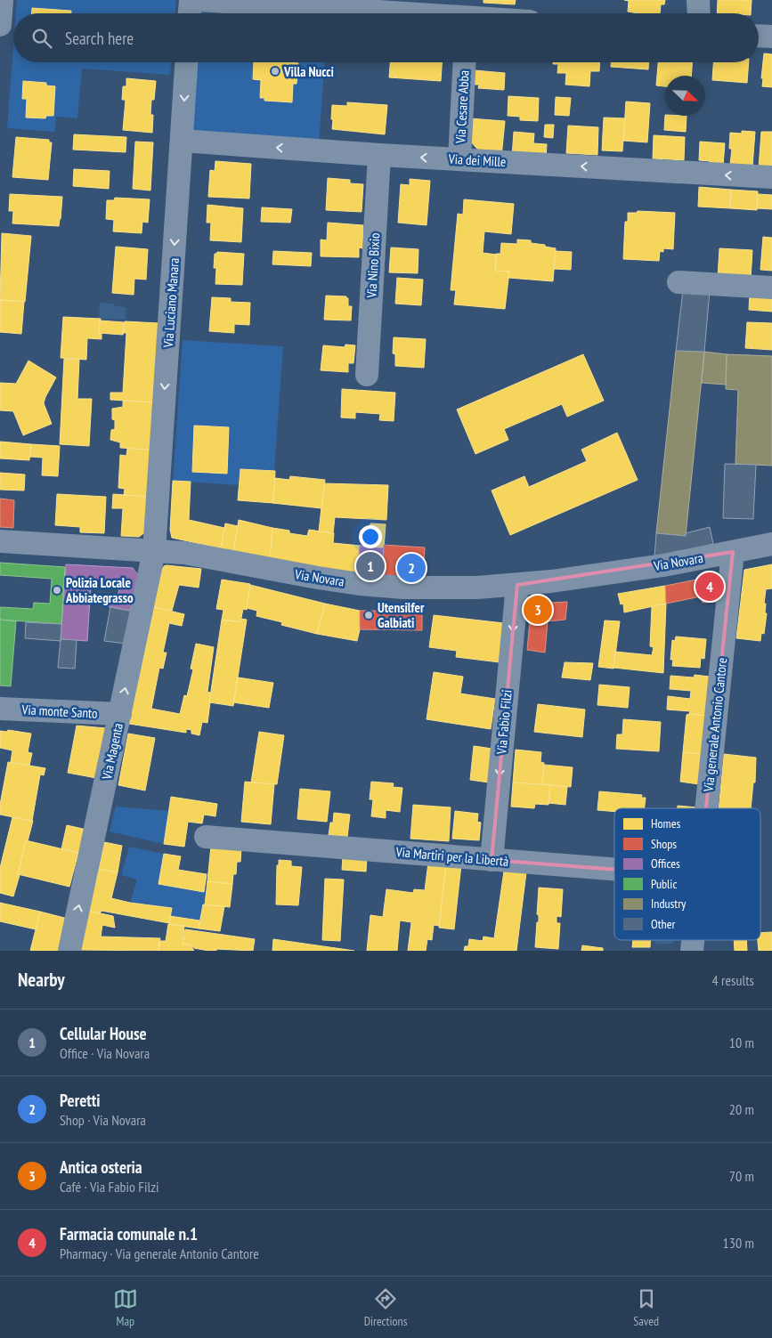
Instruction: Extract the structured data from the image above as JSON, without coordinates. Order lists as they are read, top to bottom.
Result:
{
  "streets": {
    "street": [
      "Via Cesare Abba",
      "Via dei Mille",
      "Via Nino Bixio",
      "Via Luciano Manara",
      "Via Novara",
      "Via monte Santo",
      "Via Fabio Filzi",
      "Via generale Antonio Cantore",
      "Via Magenta",
      "Via Martiri per la Libertà"
    ]
  },
  "crossings": [
    ["Via Cesare Abba", "Via dei Mille"],
    ["Via dei Mille", "Via Nino Bixio"],
    ["Via dei Mille", "Via Luciano Manara"],
    ["Via Luciano Manara", "Via Novara"],
    ["Via Luciano Manara", "Via Magenta"],
    ["Via Novara", "Via Fabio Filzi"],
    ["Via Novara", "Via generale Antonio Cantore"],
    ["Via Novara", "Via Magenta"],
    ["Via monte Santo", "Via Magenta"],
    ["Via Fabio Filzi", "Via Martiri per la Libertà"]
  ],
  "one_way": ["Via Luciano Manara", "Via Fabio Filzi", "Via Magenta"],
  "places": ["Villa Nucci", "Polizia Locale Abbiategrasso", "Utensilfer Galbiati"],
  "legend": [
    "Homes",
    "Shops",
    "Offices",
    "Public",
    "Industry",
    "Other"
  ],
  "north": "bottom right",
  "page": {
    "search": "Search here",
    "pins": [
      "1",
      "2",
      "4",
      "3"
    ],
    "heading": ["Nearby", "4 results"],
    "list": [
      {
        "mark": "1",
        "name": "Cellular House",
        "note": "Office · Via Novara",
        "value": "10 m"
      },
      {
        "mark": "2",
        "name": "Peretti",
        "note": "Shop · Via Novara",
        "value": "20 m"
      },
      {
        "mark": "3",
        "name": "Antica osteria",
        "note": "Café · Via Fabio Filzi",
        "value": "70 m"
      },
      {
        "mark": "4",
        "name": "Farmacia comunale n.1",
        "note": "Pharmacy · Via generale Antonio Cantore",
        "value": "130 m"
      }
    ],
    "nav": ["Map", "Directions", "Saved"]
  }
}
